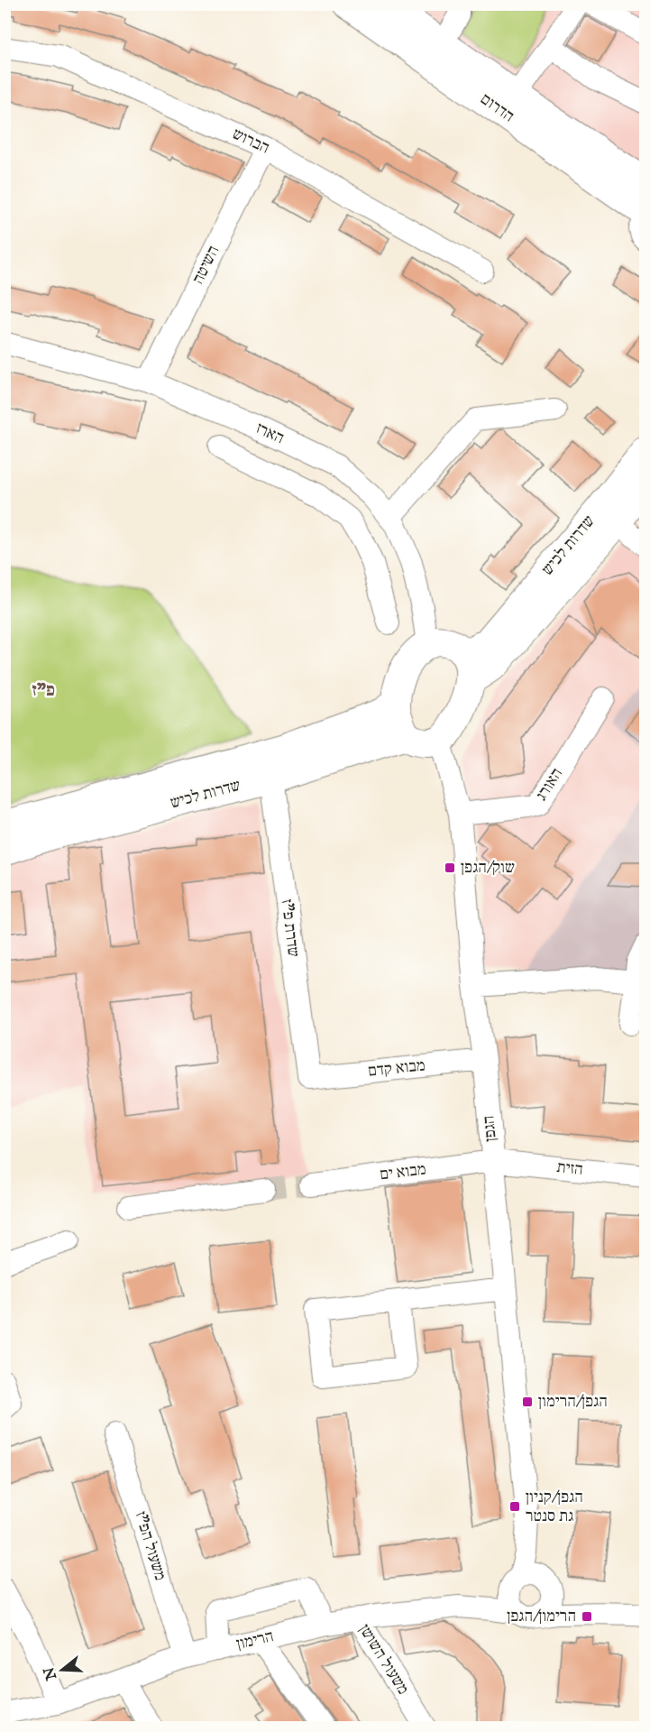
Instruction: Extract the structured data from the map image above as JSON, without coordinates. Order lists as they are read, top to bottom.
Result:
{
  "streets": {
    "main road": ["הדרום", "שדרות לכיש"],
    "street": [
      "הברוש",
      "השיטה",
      "הארז",
      "האורג",
      "שדרת פ\"ז",
      "מבוא קדם",
      "הגפן",
      "הזית",
      "מבוא ים",
      "משעול הפ\"ז",
      "הרימון",
      "משעול השושן"
    ]
  },
  "crossings": [
    ["הברוש", "השיטה"],
    ["השיטה", "הארז"],
    ["הארז", "שדרות לכיש"],
    ["הארז", "הגפן"],
    ["שדרות לכיש", "שדרת פ\"ז"],
    ["שדרות לכיש", "הגפן"],
    ["האורג", "הגפן"],
    ["שדרת פ\"ז", "מבוא קדם"],
    ["מבוא קדם", "הגפן"],
    ["הגפן", "הזית"],
    ["הגפן", "מבוא ים"],
    ["הגפן", "הרימון"],
    ["הזית", "מבוא ים"],
    ["משעול הפ\"ז", "הרימון"],
    ["הרימון", "משעול השושן"]
  ],
  "districts": ["פ\"ז"],
  "places": {
    "transit": [
      "שוק/הגפן",
      "הגפן/הרימון",
      "הגפן/קניון גת סנטר",
      "הרימון/הגפן"
    ]
  },
  "north": "left"
}
